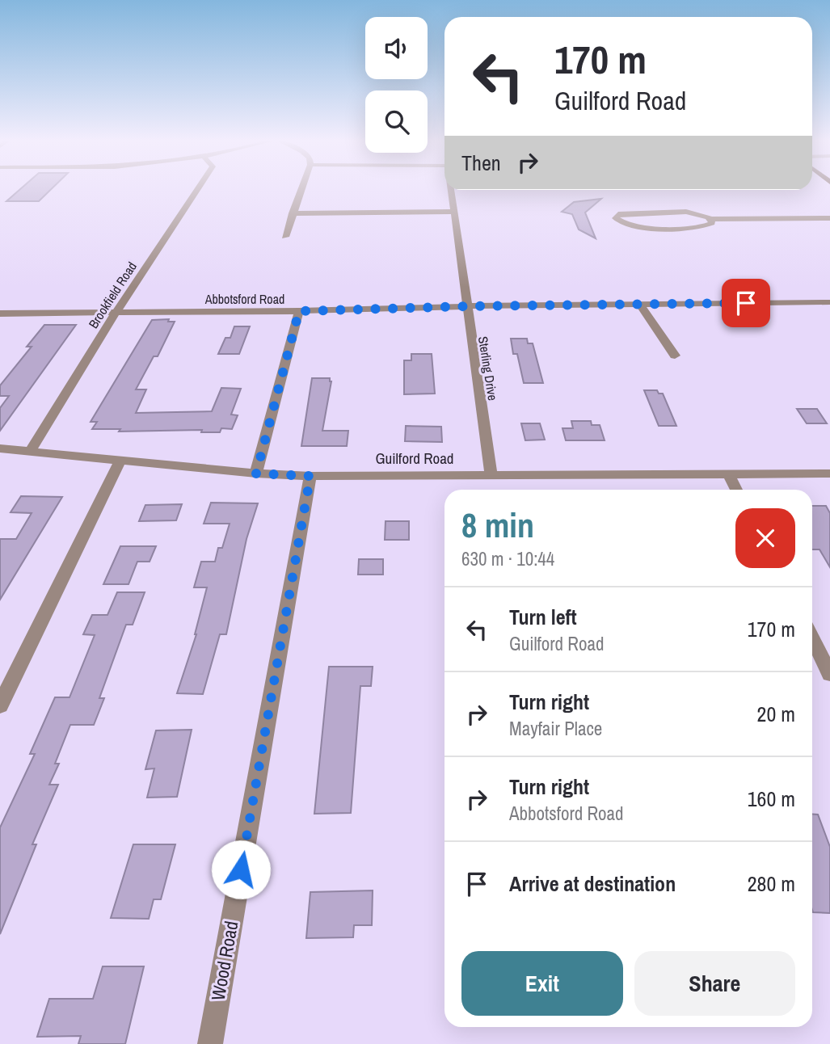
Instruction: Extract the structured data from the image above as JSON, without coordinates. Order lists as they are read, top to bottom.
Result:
{
  "streets": {
    "street": [
      "Brookfield Road",
      "Abbotsford Road",
      "Sterling Drive",
      "Guilford Road",
      "Wood Road"
    ]
  },
  "crossings": [
    ["Brookfield Road", "Abbotsford Road"],
    ["Brookfield Road", "Guilford Road"],
    ["Abbotsford Road", "Sterling Drive"],
    ["Sterling Drive", "Guilford Road"],
    ["Guilford Road", "Wood Road"]
  ],
  "page": {
    "turn": ["170 m", "Guilford Road"],
    "then": "Then",
    "heading": ["8 min", "630 m · 10:44"],
    "list": [
      {
        "name": "Turn left",
        "note": "Guilford Road",
        "value": "170 m"
      },
      {
        "name": "Turn right",
        "note": "Mayfair Place",
        "value": "20 m"
      },
      {
        "name": "Turn right",
        "note": "Abbotsford Road",
        "value": "160 m"
      },
      {
        "name": "Arrive at destination",
        "value": "280 m"
      }
    ],
    "buttons": ["Exit", "Share"]
  }
}
